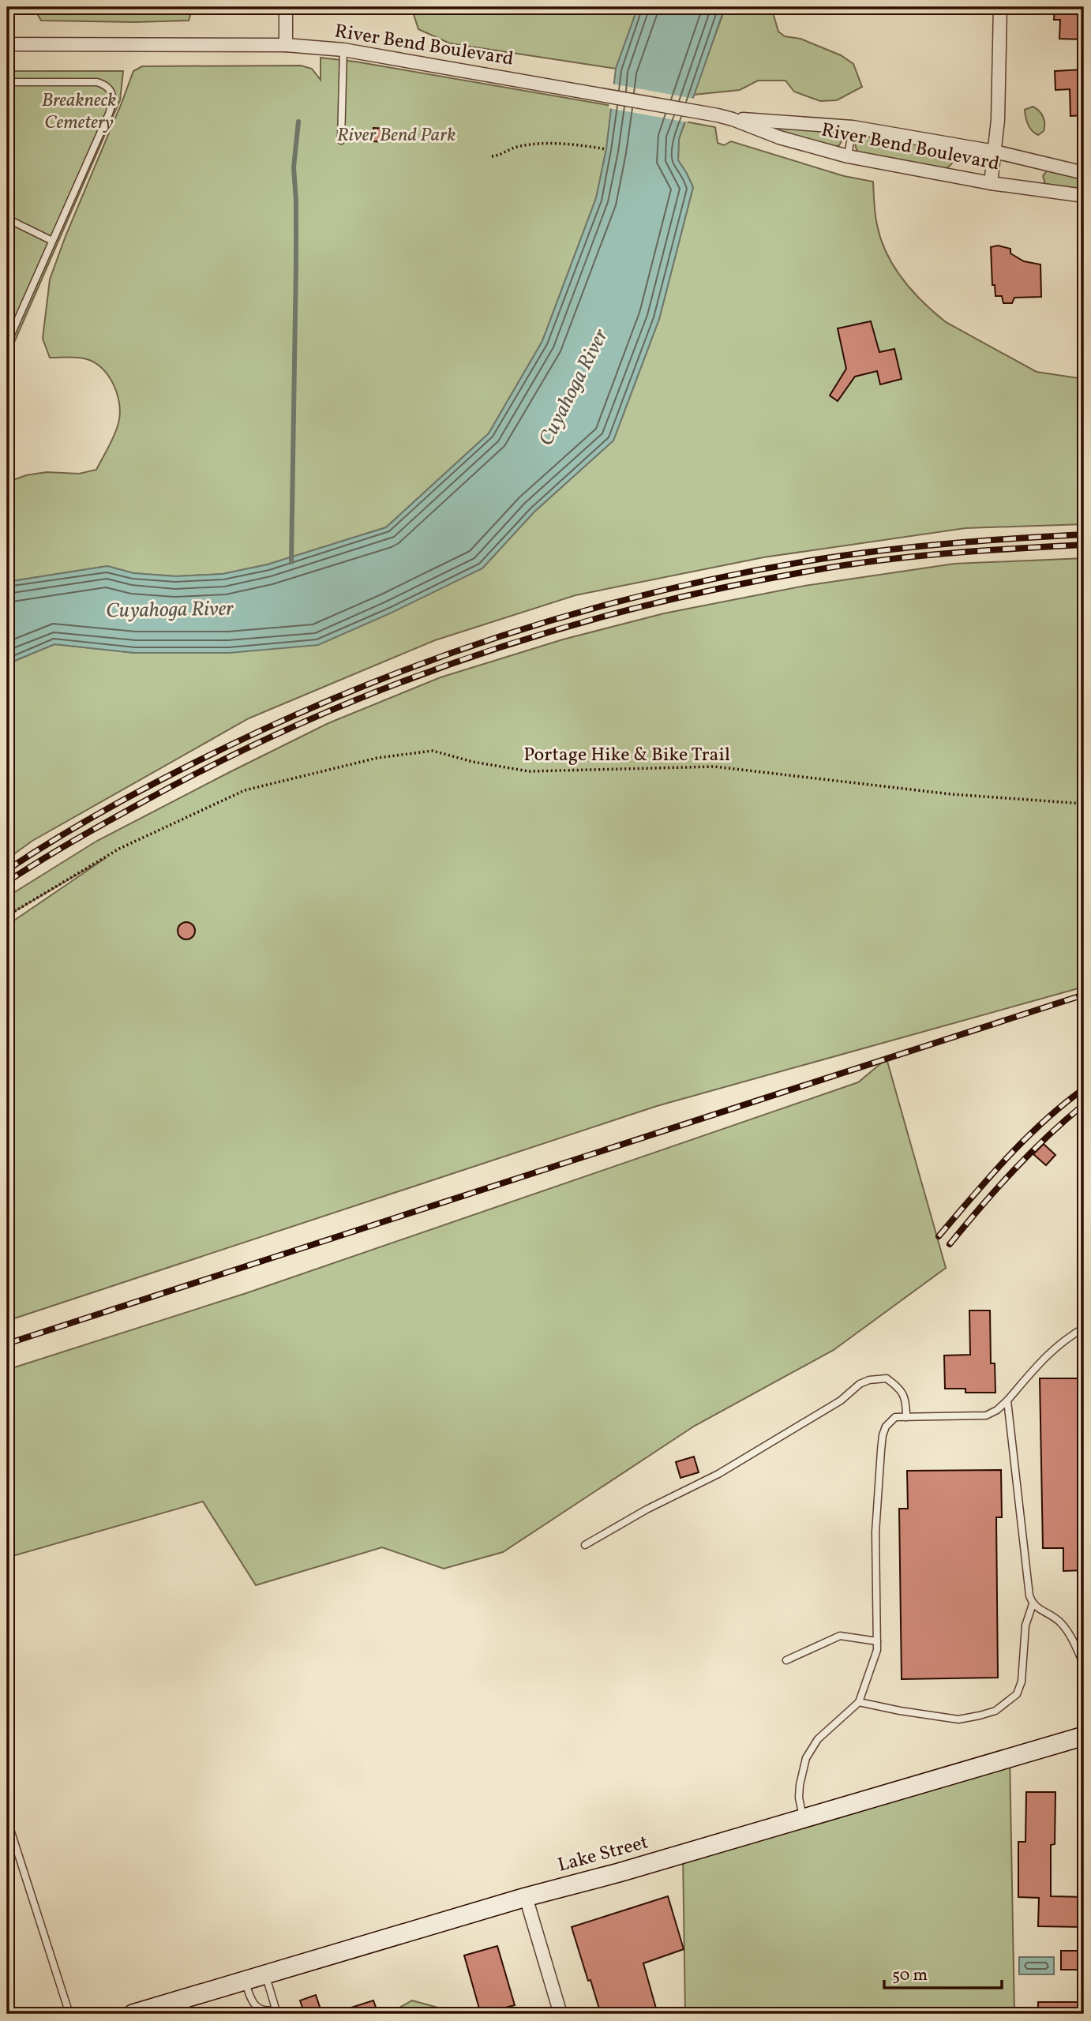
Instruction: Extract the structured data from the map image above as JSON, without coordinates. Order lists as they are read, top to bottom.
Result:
{
  "streets": {
    "street": ["River Bend Boulevard", "Lake Street"],
    "path": ["Portage Hike & Bike Trail"]
  },
  "water": ["Cuyahoga River"],
  "parks": ["Breakneck Cemetery", "River Bend Park"],
  "scale_bar": "50 m"
}
